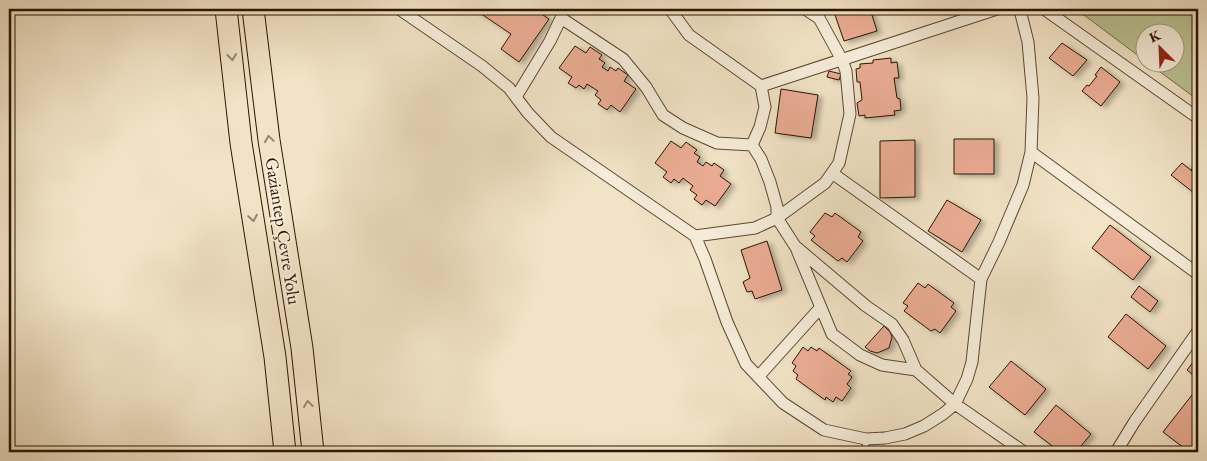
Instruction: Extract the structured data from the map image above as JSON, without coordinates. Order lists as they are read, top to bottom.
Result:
{
  "streets": {
    "highway": ["Gaziantep Çevre Yolu"]
  },
  "north": "top left"
}
